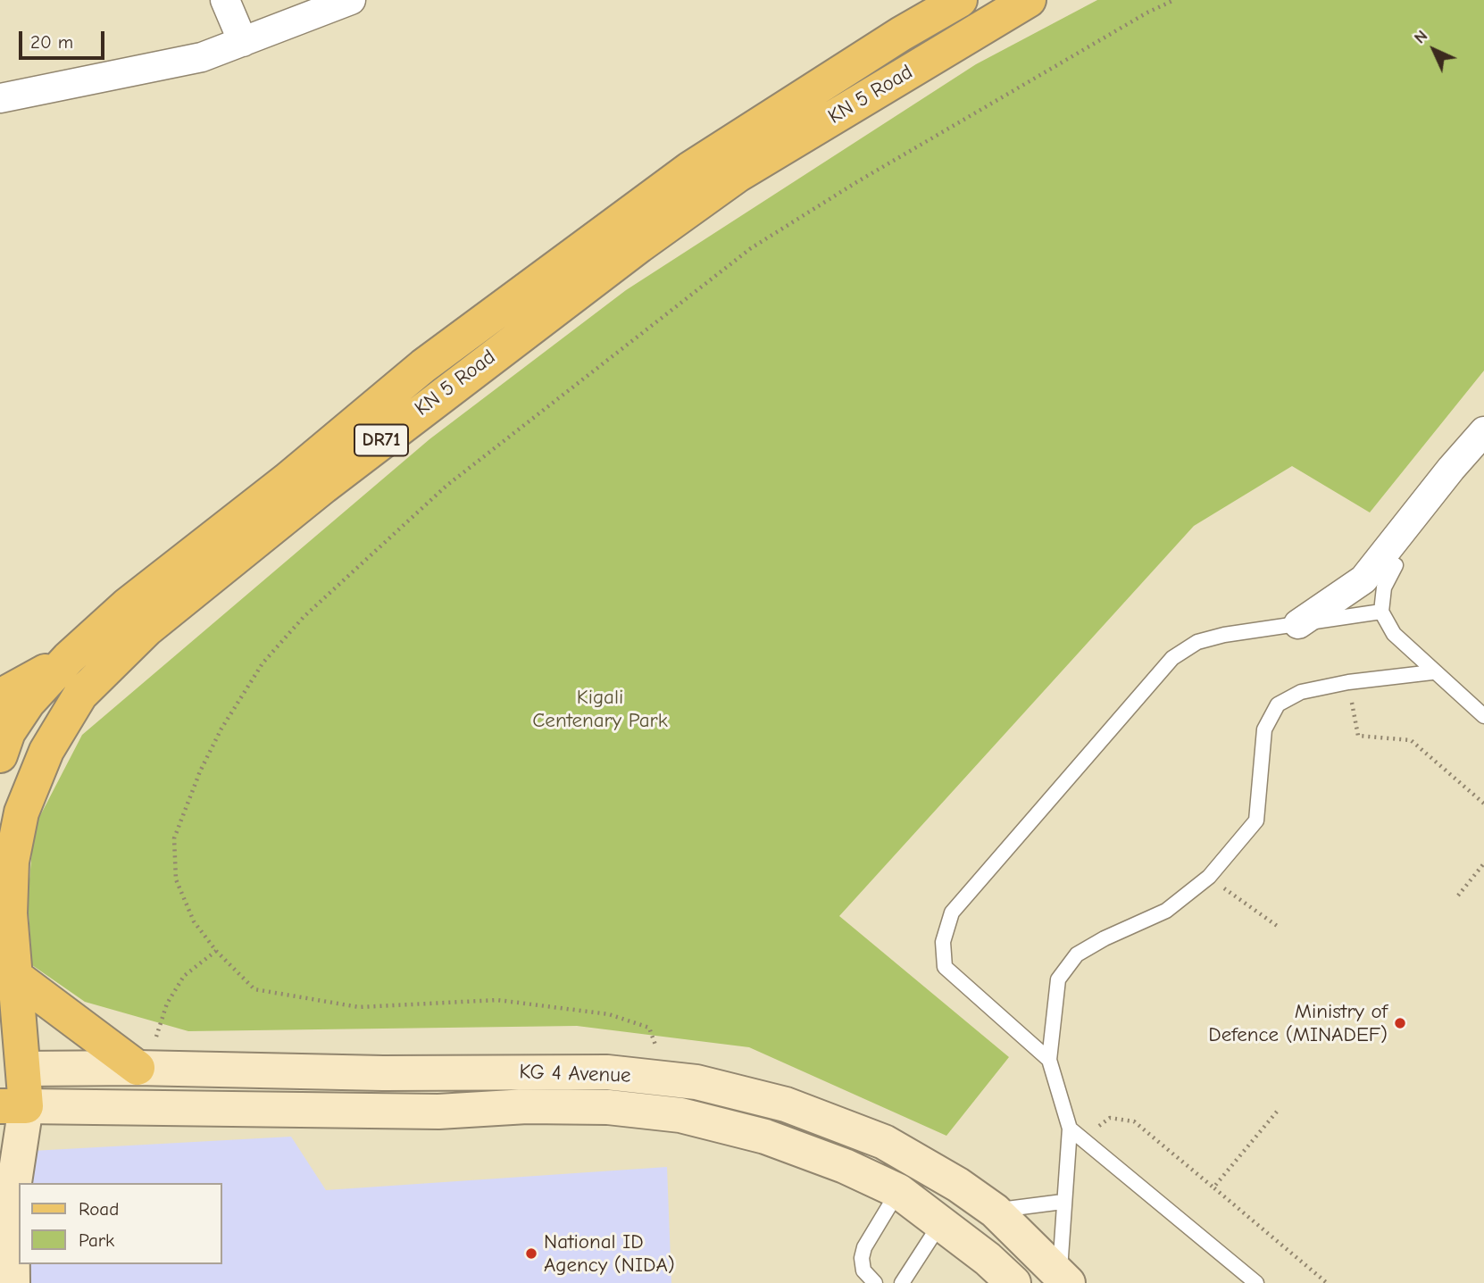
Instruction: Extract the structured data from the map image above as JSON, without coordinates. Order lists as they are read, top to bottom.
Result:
{
  "streets": {
    "main road": ["KN 5 Road", "DR71", "KG 4 Avenue"]
  },
  "crossings": [
    ["KN 5 Road", "KG 4 Avenue"]
  ],
  "parks": ["Kigali Centenary Park"],
  "places": ["Ministry of Defence (MINADEF)", "National ID Agency (NIDA)"],
  "legend": ["Road", "Park"],
  "scale_bar": "20 m",
  "north": "top left"
}
